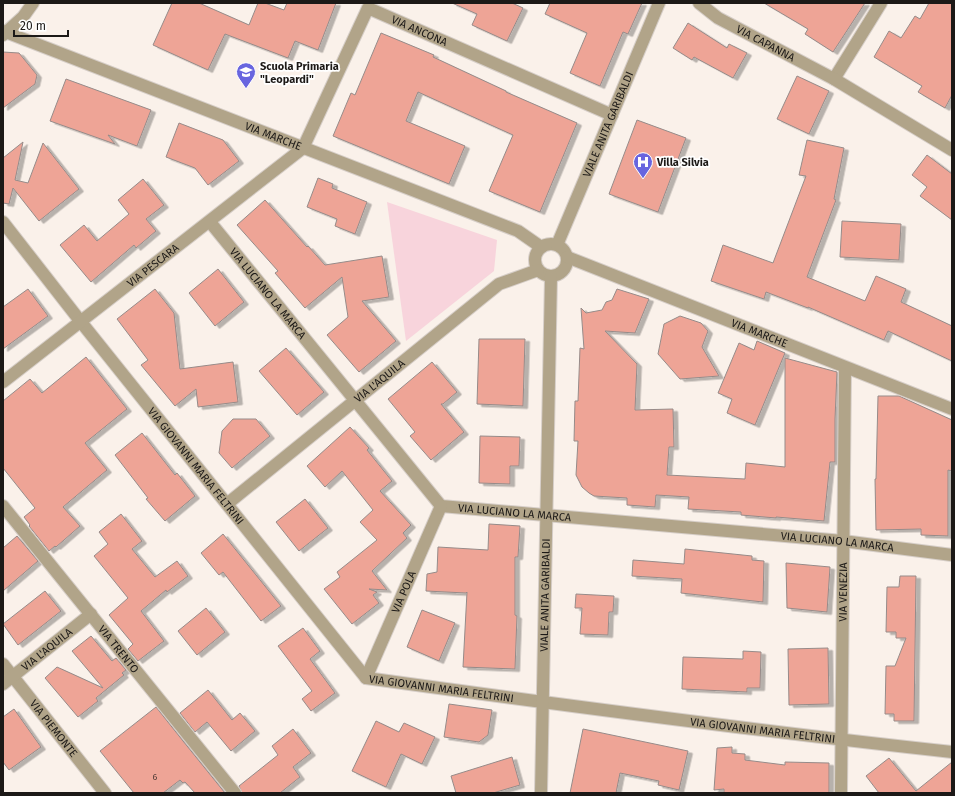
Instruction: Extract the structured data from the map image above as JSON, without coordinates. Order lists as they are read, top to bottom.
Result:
{
  "streets": {
    "street": [
      "VIA ANCONA",
      "VIA CAPANNA",
      "VIALE ANITA GARIBALDI",
      "VIA MARCHE",
      "VIA PESCARA",
      "VIA LUCIANO LA MARCA",
      "VIA L'AQUILA",
      "VIA GIOVANNI MARIA FELTRINI",
      "VIA POLA",
      "VIA VENEZIA",
      "VIA TRENTO",
      "VIA PIEMONTE"
    ]
  },
  "crossings": [
    ["VIA ANCONA", "VIALE ANITA GARIBALDI"],
    ["VIA ANCONA", "VIA MARCHE"],
    ["VIA ANCONA", "VIA PESCARA"],
    ["VIALE ANITA GARIBALDI", "VIA MARCHE"],
    ["VIALE ANITA GARIBALDI", "VIA LUCIANO LA MARCA"],
    ["VIALE ANITA GARIBALDI", "VIA L'AQUILA"],
    ["VIALE ANITA GARIBALDI", "VIA GIOVANNI MARIA FELTRINI"],
    ["VIA MARCHE", "VIA PESCARA"],
    ["VIA MARCHE", "VIA L'AQUILA"],
    ["VIA MARCHE", "VIA VENEZIA"],
    ["VIA PESCARA", "VIA LUCIANO LA MARCA"],
    ["VIA PESCARA", "VIA GIOVANNI MARIA FELTRINI"],
    ["VIA LUCIANO LA MARCA", "VIA L'AQUILA"],
    ["VIA LUCIANO LA MARCA", "VIA POLA"],
    ["VIA LUCIANO LA MARCA", "VIA VENEZIA"],
    ["VIA L'AQUILA", "VIA GIOVANNI MARIA FELTRINI"],
    ["VIA L'AQUILA", "VIA TRENTO"],
    ["VIA L'AQUILA", "VIA PIEMONTE"],
    ["VIA GIOVANNI MARIA FELTRINI", "VIA POLA"],
    ["VIA GIOVANNI MARIA FELTRINI", "VIA VENEZIA"]
  ],
  "places": {
    "school or university": ["Scuola Primaria \"Leopardi\""],
    "hospital": ["Villa Silvia"]
  },
  "house_numbers": ["6"],
  "scale_bar": "20 m"
}
